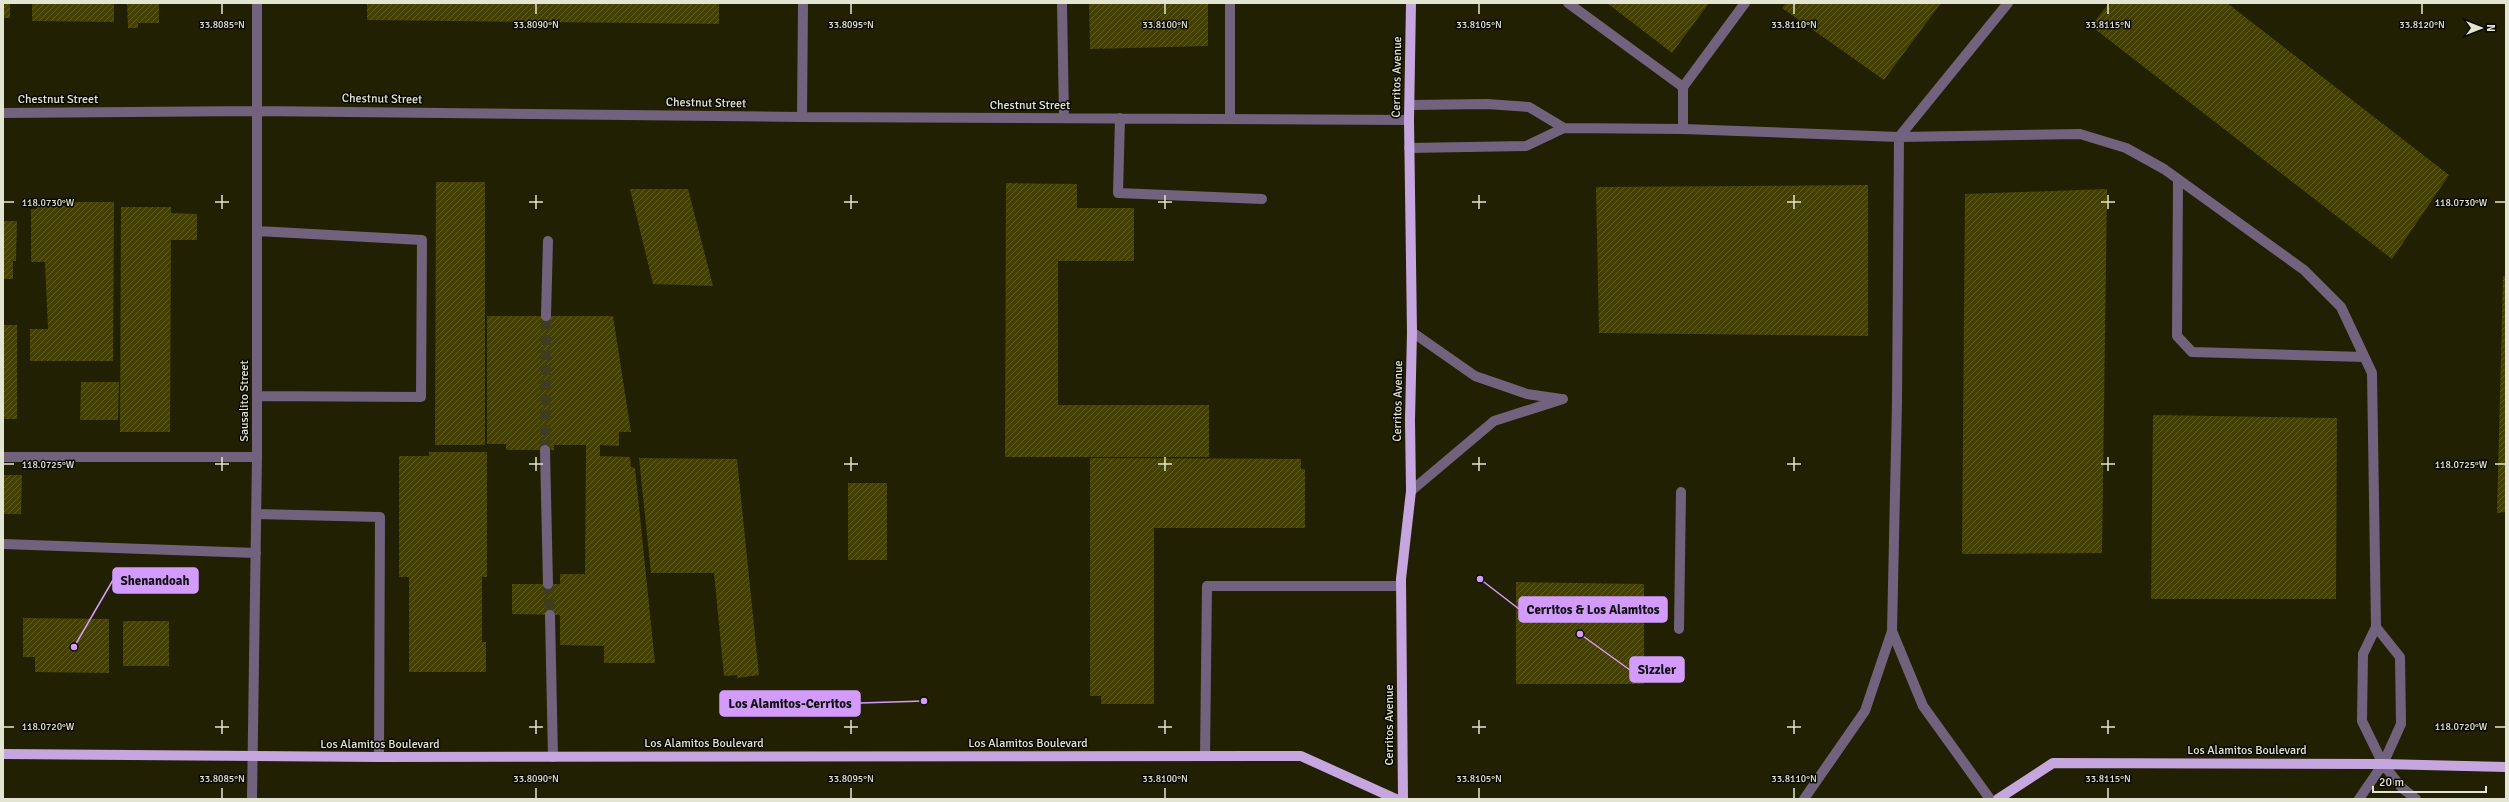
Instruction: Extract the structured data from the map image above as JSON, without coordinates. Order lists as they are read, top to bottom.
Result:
{
  "streets": {
    "main road": ["Cerritos Avenue", "Los Alamitos Boulevard"],
    "street": ["Chestnut Street", "Sausalito Street"]
  },
  "crossings": [
    ["Cerritos Avenue", "Chestnut Street"],
    ["Chestnut Street", "Sausalito Street"],
    ["Sausalito Street", "Los Alamitos Boulevard"]
  ],
  "places": [
    "Cerritos & Los Alamitos",
    "Sizzler",
    "Shenandoah",
    "Los Alamitos-Cerritos"
  ],
  "scale_bar": "20 m",
  "north": "right",
  "coordinates": [
    "33.8085°N",
    "33.8090°N",
    "33.8095°N",
    "33.8100°N",
    "33.8105°N",
    "33.8110°N",
    "33.8115°N",
    "33.8120°N",
    "118.0730°W",
    "118.0725°W",
    "118.0720°W"
  ]
}
